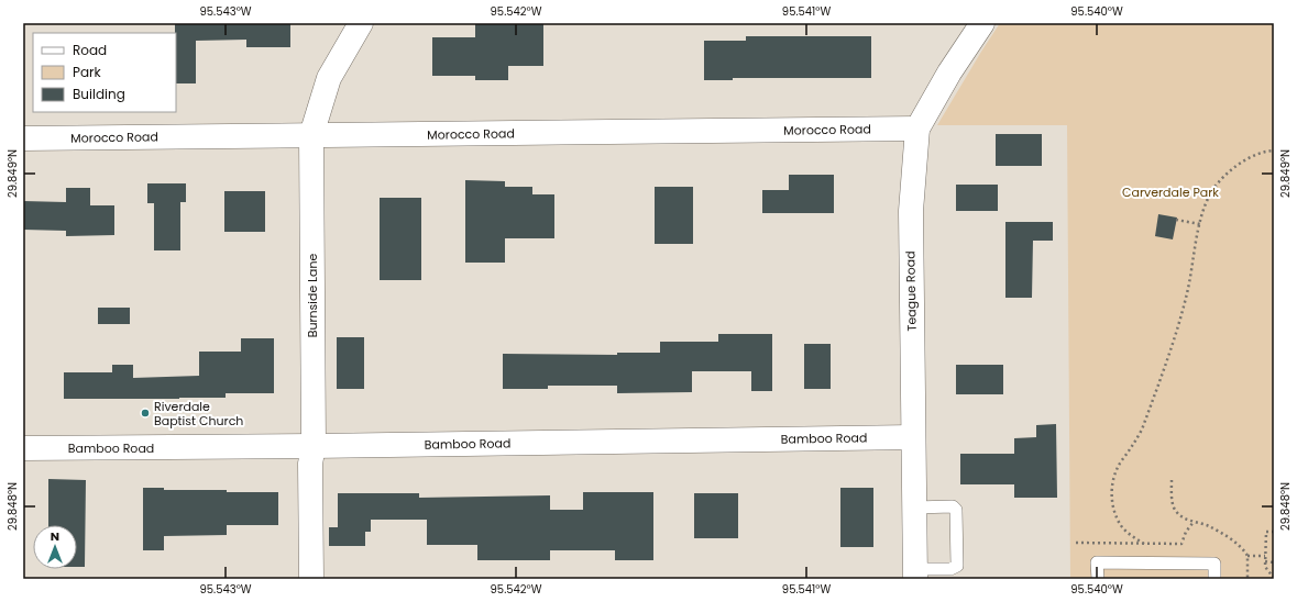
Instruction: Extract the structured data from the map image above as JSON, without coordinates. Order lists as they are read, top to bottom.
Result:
{
  "streets": {
    "street": [
      "Morocco Road",
      "Teague Road",
      "Burnside Lane",
      "Bamboo Road"
    ]
  },
  "crossings": [
    ["Morocco Road", "Teague Road"],
    ["Morocco Road", "Burnside Lane"],
    ["Teague Road", "Bamboo Road"],
    ["Burnside Lane", "Bamboo Road"]
  ],
  "parks": ["Carverdale Park"],
  "places": ["Riverdale Baptist Church"],
  "legend": ["Road", "Park", "Building"],
  "north": "top",
  "coordinates": [
    "95.543°W",
    "95.542°W",
    "95.541°W",
    "95.540°W",
    "29.849°N",
    "29.848°N"
  ]
}
